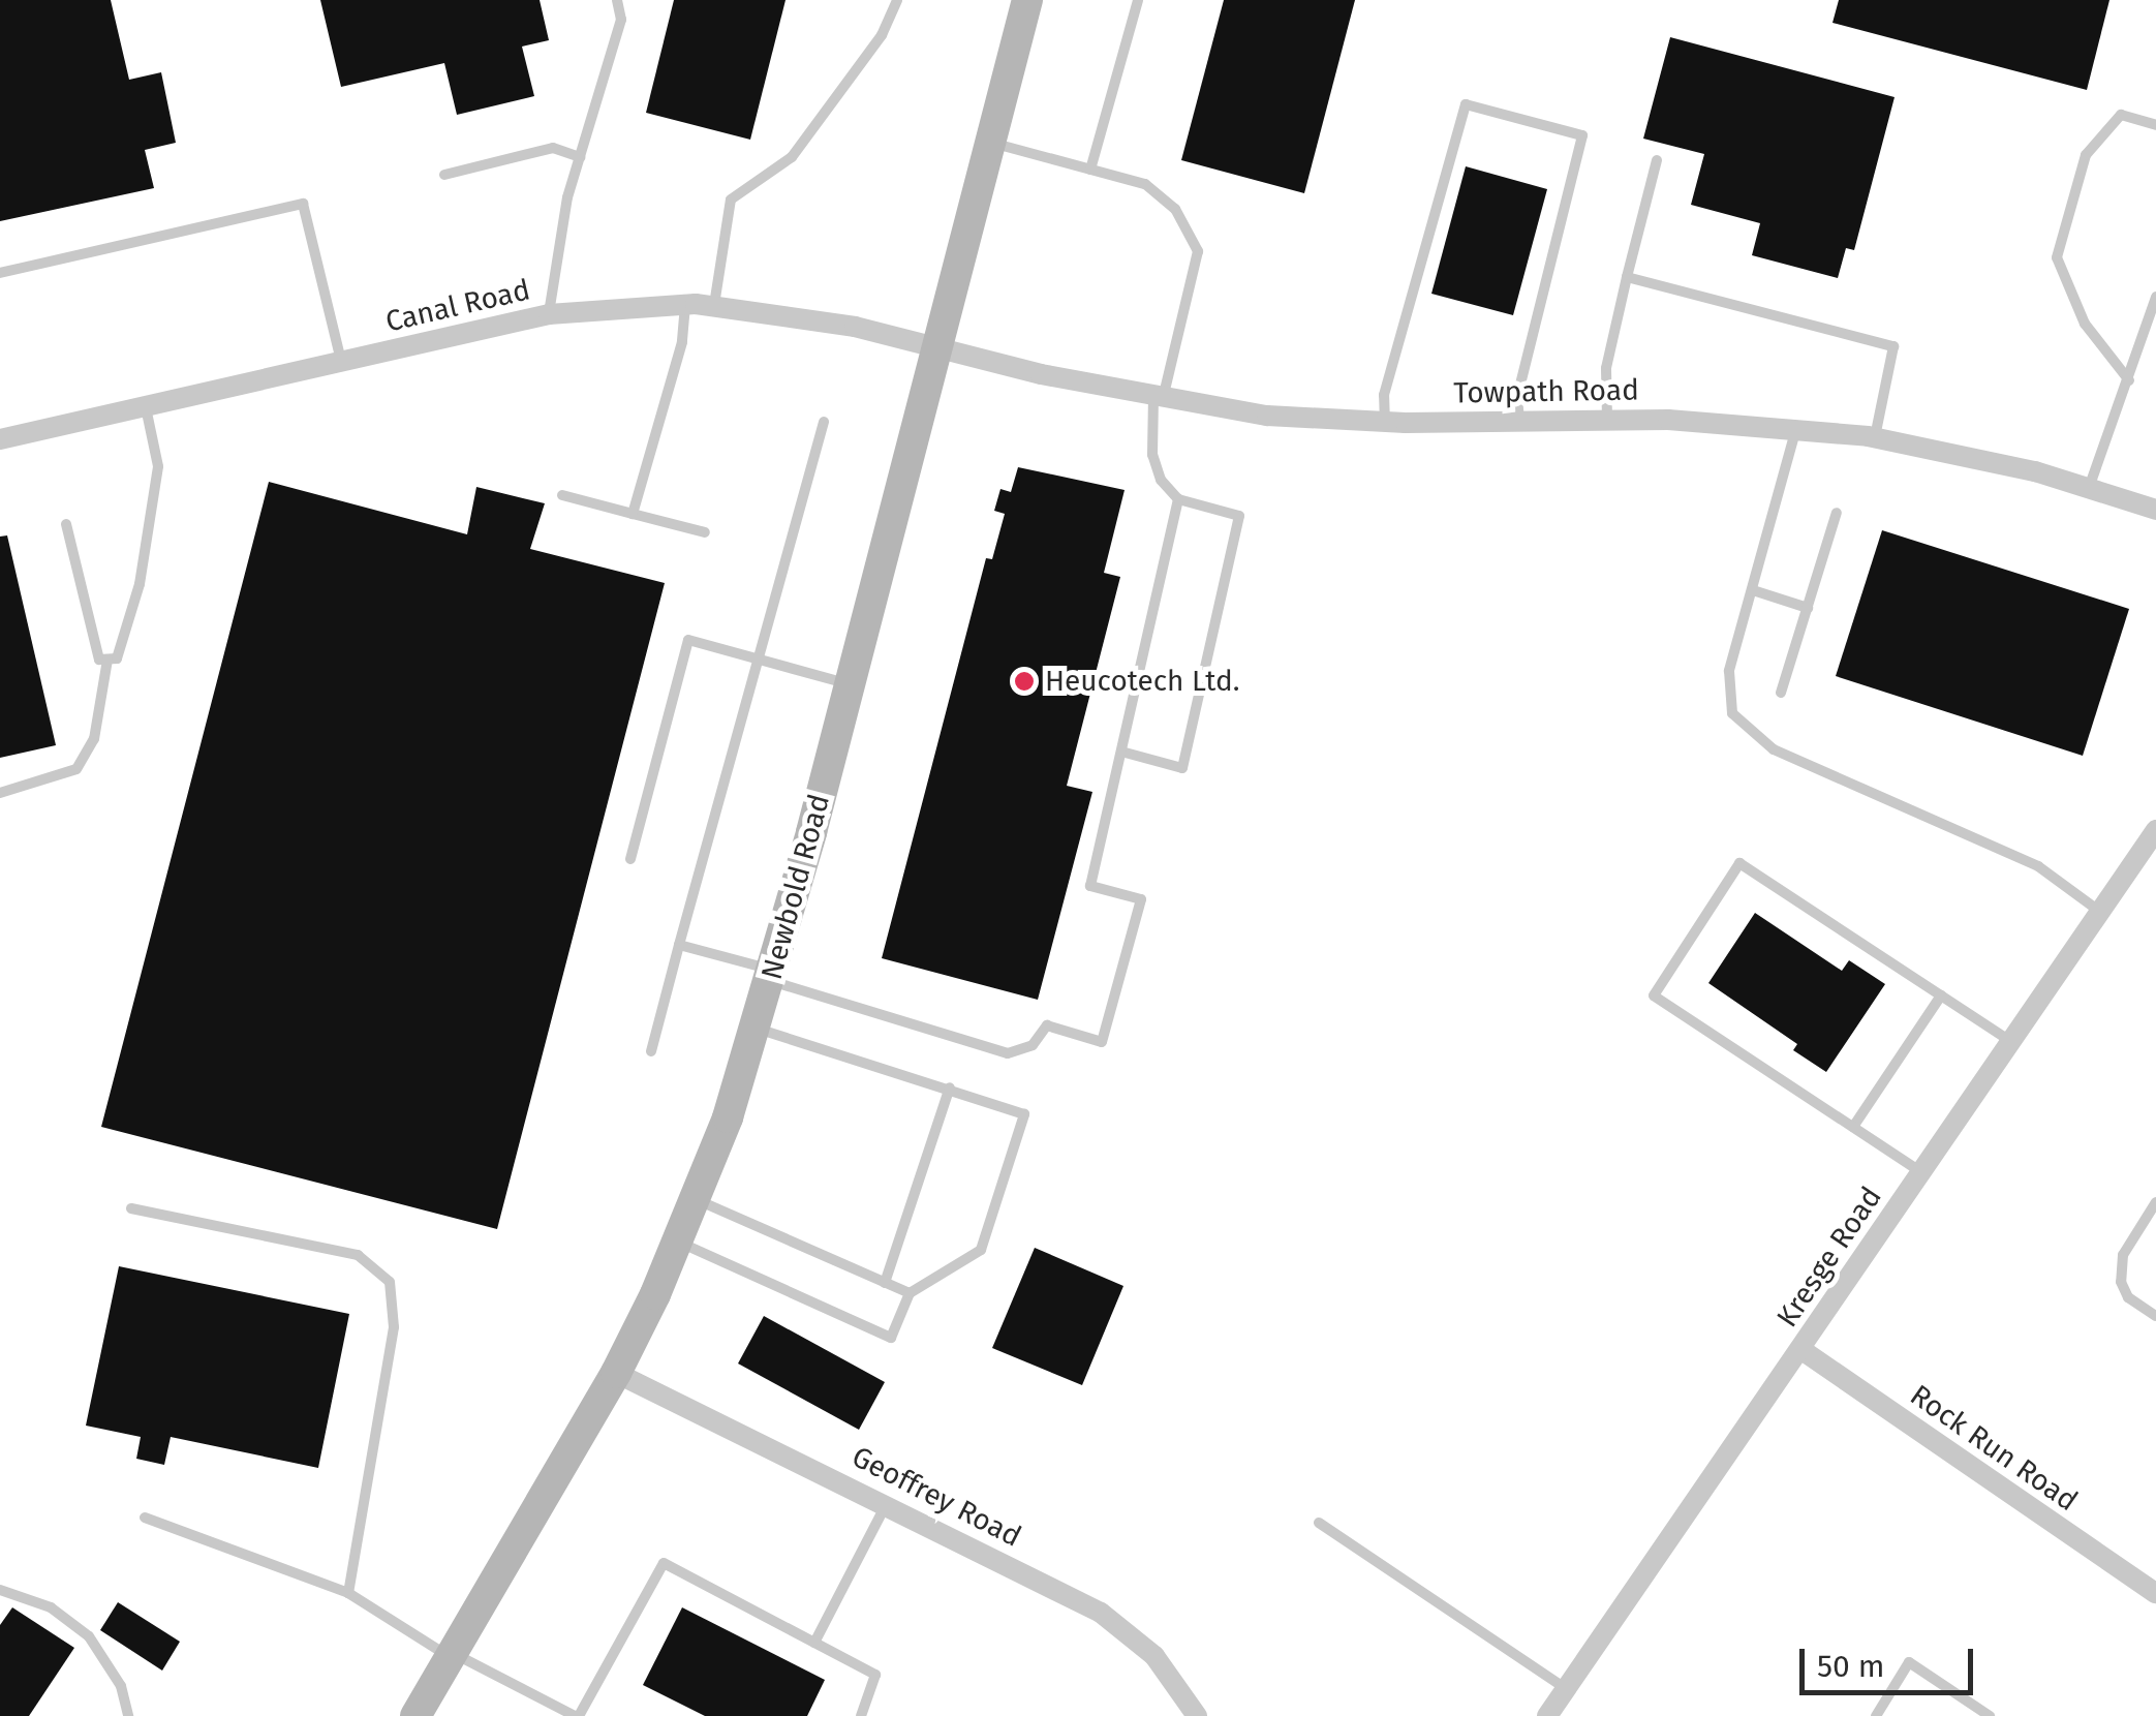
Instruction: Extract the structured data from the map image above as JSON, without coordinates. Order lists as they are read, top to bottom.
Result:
{
  "streets": {
    "main road": ["Newbold Road"],
    "street": [
      "Canal Road",
      "Towpath Road",
      "Kresge Road",
      "Rock Run Road",
      "Geoffrey Road"
    ]
  },
  "crossings": [
    ["Canal Road", "Towpath Road"],
    ["Canal Road", "Newbold Road"],
    ["Towpath Road", "Newbold Road"],
    ["Newbold Road", "Geoffrey Road"],
    ["Kresge Road", "Rock Run Road"]
  ],
  "places": ["Heucotech Ltd."],
  "scale_bar": "50 m"
}
